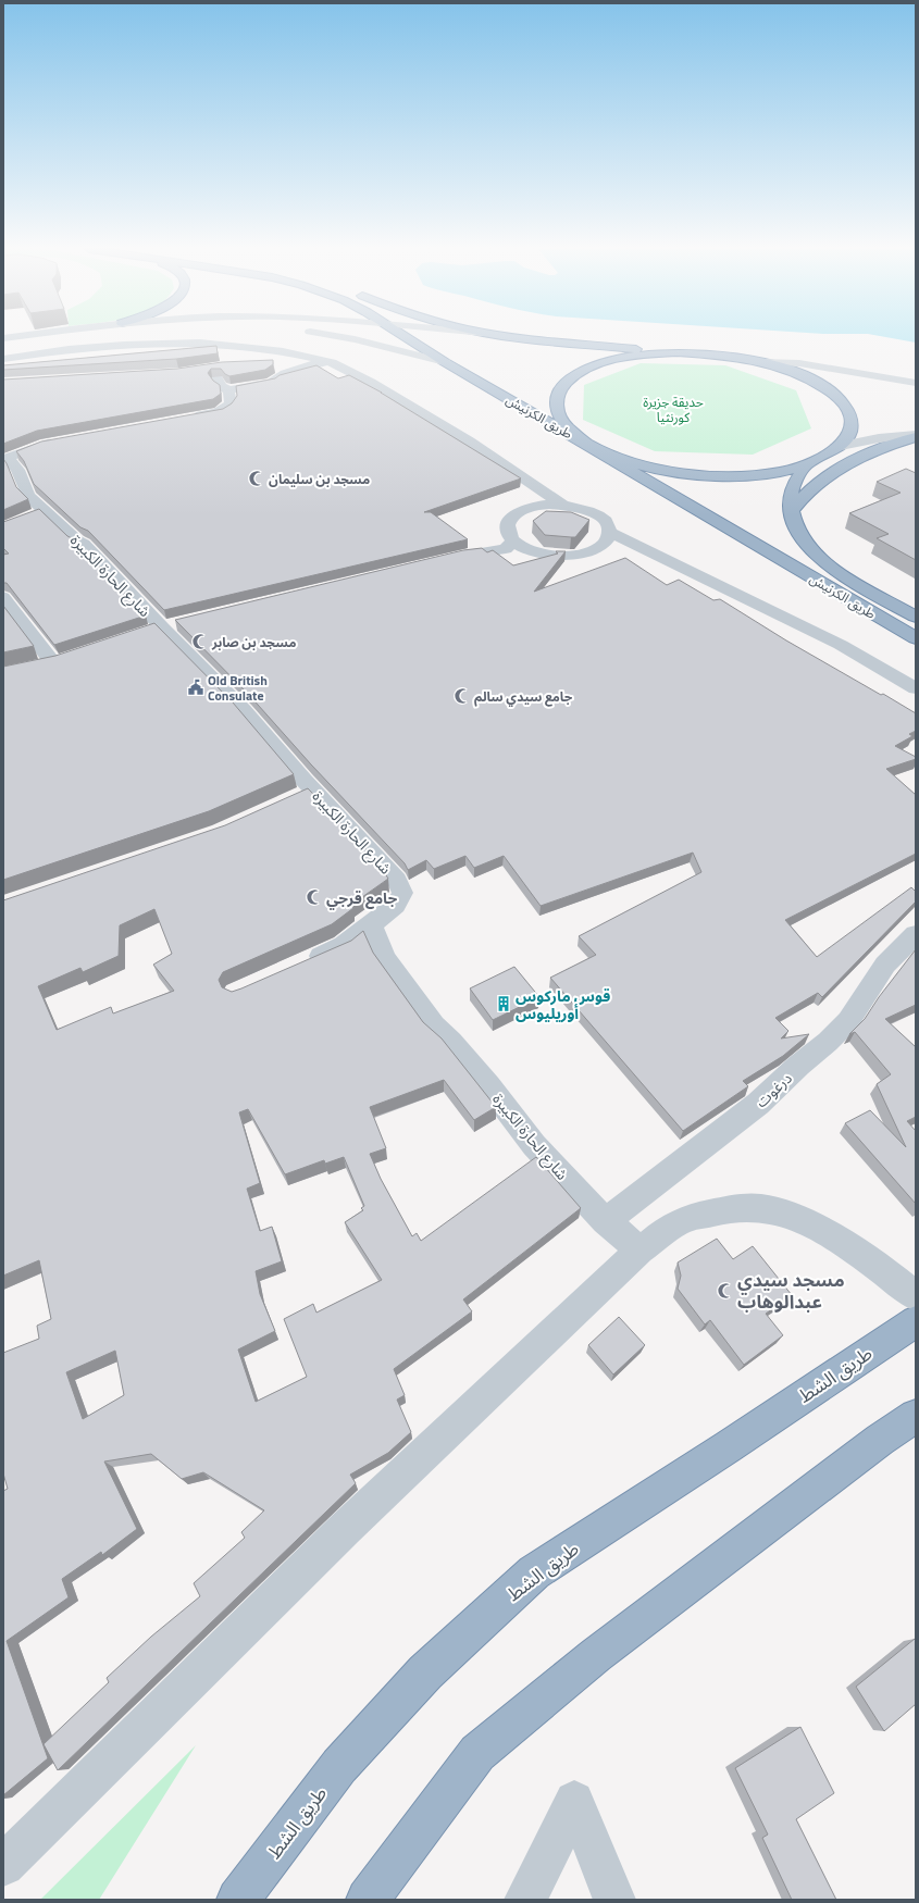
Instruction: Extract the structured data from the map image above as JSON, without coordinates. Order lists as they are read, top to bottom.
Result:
{
  "streets": {
    "highway": ["طريق الكرنيش", "طريق الشط"],
    "street": ["شارع الحارة الكبيرة", "درغوت"]
  },
  "crossings": [
    ["شارع الحارة الكبيرة", "درغوت"]
  ],
  "parks": ["حديقة جزيرة كورنثيا"],
  "places": {
    "mosque": [
      "مسجد بن سليمان",
      "مسجد بن صابر",
      "جامع سيدي سالم",
      "جامع قرجي",
      "مسجد سيدي عبدالوهاب"
    ],
    "public building": ["Old British Consulate"],
    "building": ["قوس ماركوس أوريليوس"]
  }
}
